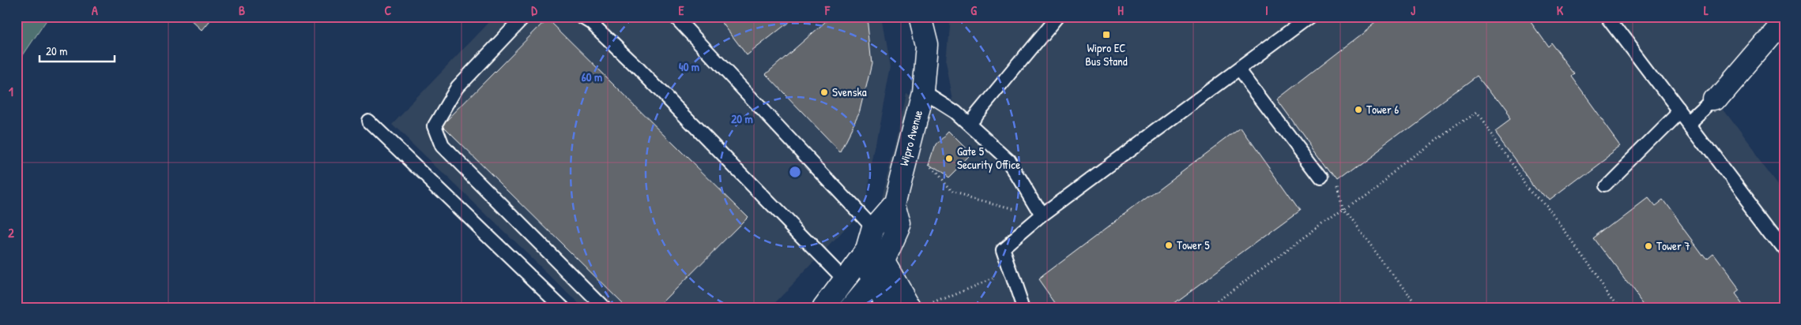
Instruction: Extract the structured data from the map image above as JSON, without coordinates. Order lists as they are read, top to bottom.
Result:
{
  "streets": {
    "main road": ["Wipro Avenue"]
  },
  "places": {
    "transit": ["Wipro EC Bus Stand"],
    "other": [
      "Svenska",
      "Tower 6",
      "Gate 5 Security Office",
      "Tower 5",
      "Tower 7"
    ]
  },
  "scale_bar": "20 m",
  "grid": {
    "columns": [
      "A",
      "B",
      "C",
      "D",
      "E",
      "F",
      "G",
      "H",
      "I",
      "J",
      "K",
      "L"
    ],
    "rows": ["1", "2"]
  },
  "rings": ["40 m", "60 m", "20 m"]
}
